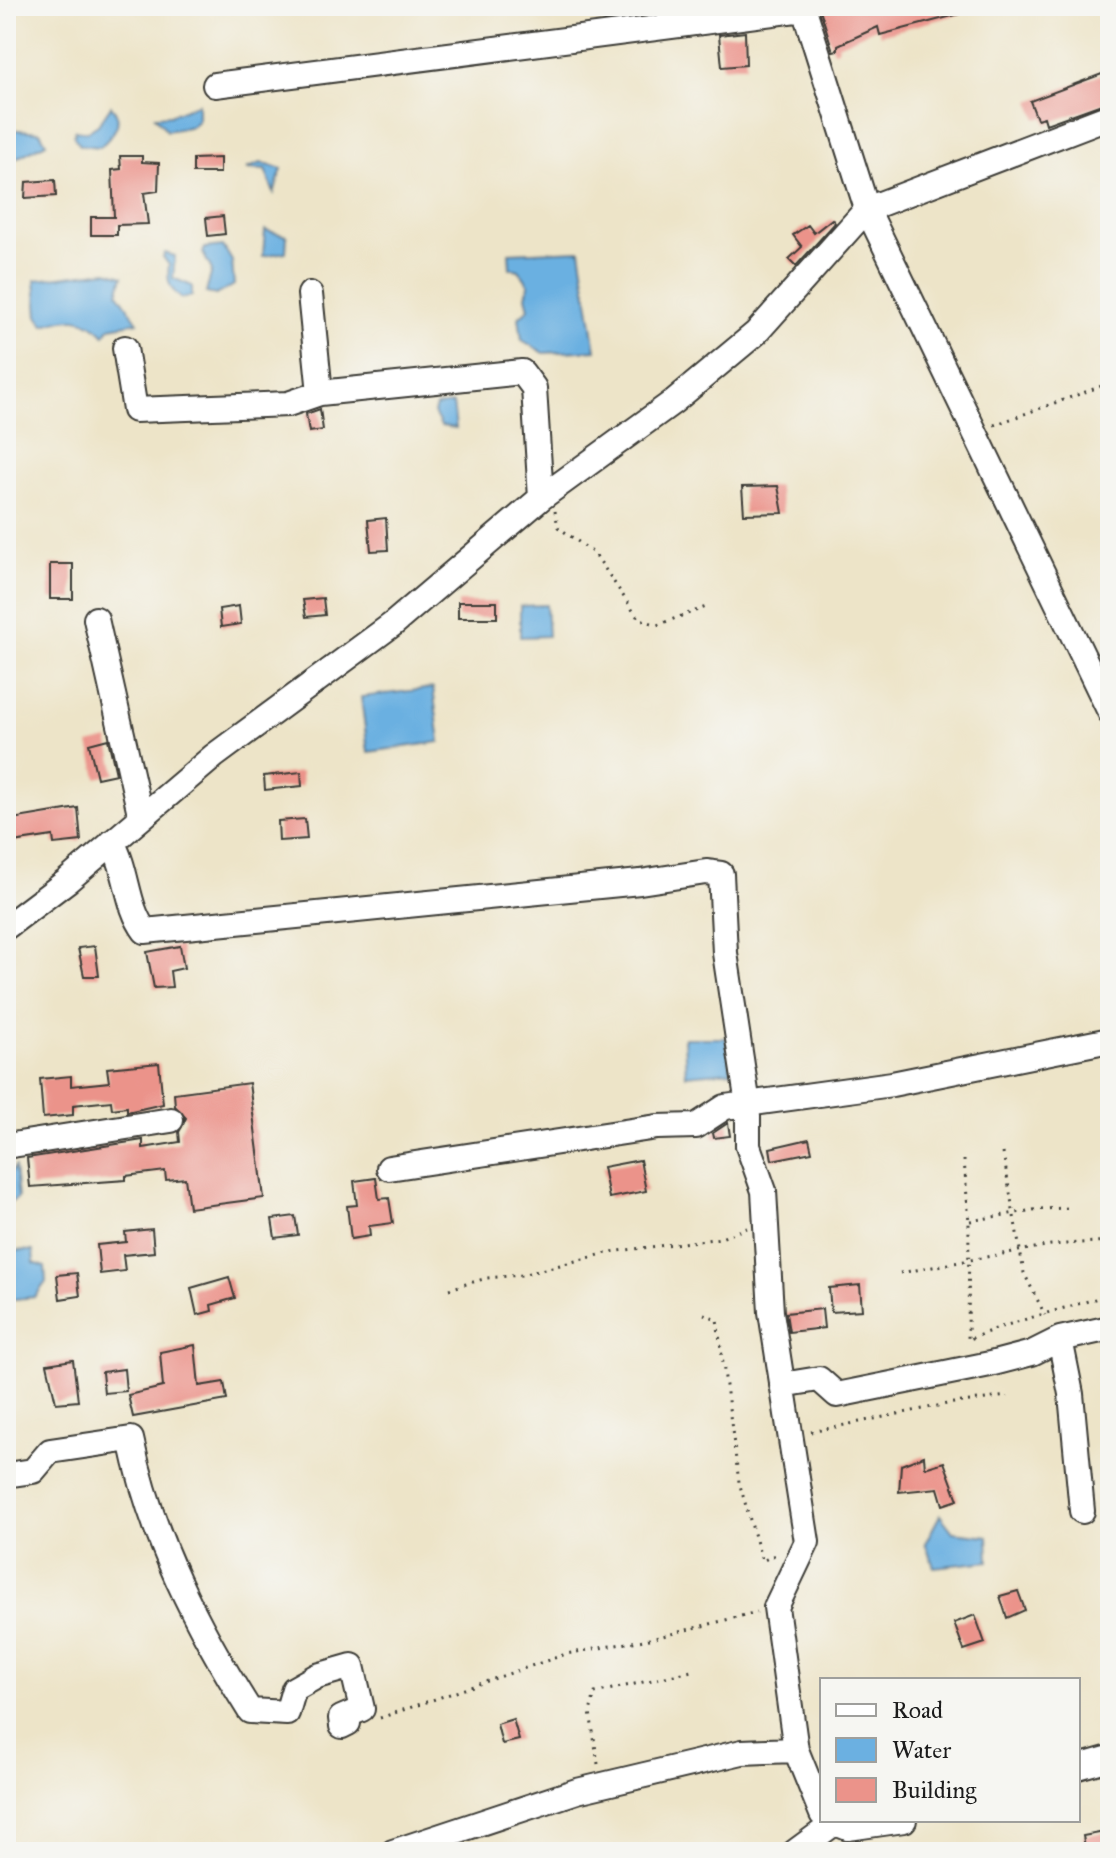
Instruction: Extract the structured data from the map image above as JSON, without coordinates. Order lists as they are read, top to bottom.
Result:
{
  "legend": ["Road", "Water", "Building"]
}
